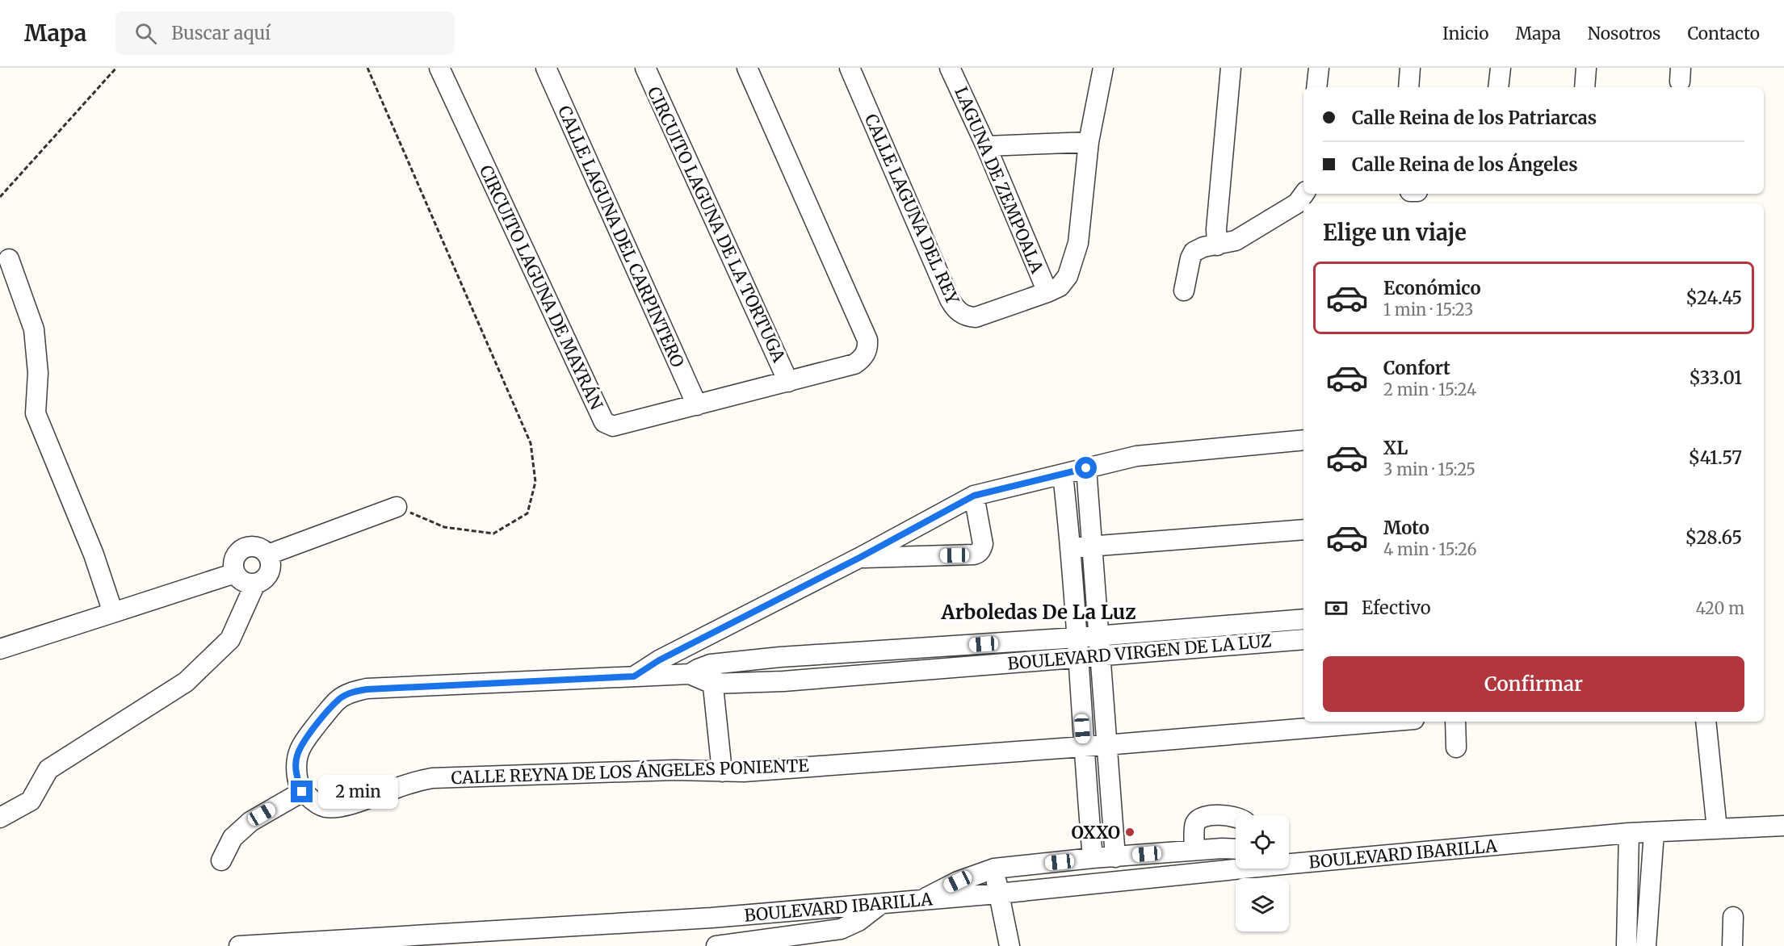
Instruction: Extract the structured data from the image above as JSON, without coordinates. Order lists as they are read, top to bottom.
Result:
{
  "streets": {
    "street": [
      "LAGUNA DE ZEMPOALA",
      "CALLE LAGUNA DEL REY",
      "CIRCUITO LAGUNA DE LA TORTUGA",
      "CALLE LAGUNA DEL CARPINTERO",
      "CIRCUITO LAGUNA DE MAYRÁN",
      "BOULEVARD VIRGEN DE LA LUZ",
      "CALLE REYNA DE LOS ÁNGELES PONIENTE",
      "BOULEVARD IBARILLA"
    ]
  },
  "crossings": [
    ["LAGUNA DE ZEMPOALA", "CALLE LAGUNA DEL REY"],
    ["CIRCUITO LAGUNA DE LA TORTUGA", "CIRCUITO LAGUNA DE MAYRÁN"],
    ["CALLE LAGUNA DEL CARPINTERO", "CIRCUITO LAGUNA DE MAYRÁN"]
  ],
  "districts": ["Arboledas De La Luz"],
  "places": ["OXXO"],
  "page": {
    "header": "Mapa",
    "search": "Buscar aquí",
    "nav": [
      "Inicio",
      "Mapa",
      "Nosotros",
      "Contacto"
    ],
    "banner": ["Calle Reina de los Patriarcas", "Calle Reina de los Ángeles"],
    "heading": "Elige un viaje",
    "list": [
      {
        "name": "Económico",
        "note": "1 min · 15:23",
        "value": "$24.45"
      },
      {
        "name": "Confort",
        "note": "2 min · 15:24",
        "value": "$33.01"
      },
      {
        "name": "XL",
        "note": "3 min · 15:25",
        "value": "$41.57"
      },
      {
        "name": "Moto",
        "note": "4 min · 15:26",
        "value": "$28.65"
      }
    ],
    "pay": ["Efectivo", "420 m"],
    "buttons": "Confirmar",
    "bubble": "2 min"
  }
}
